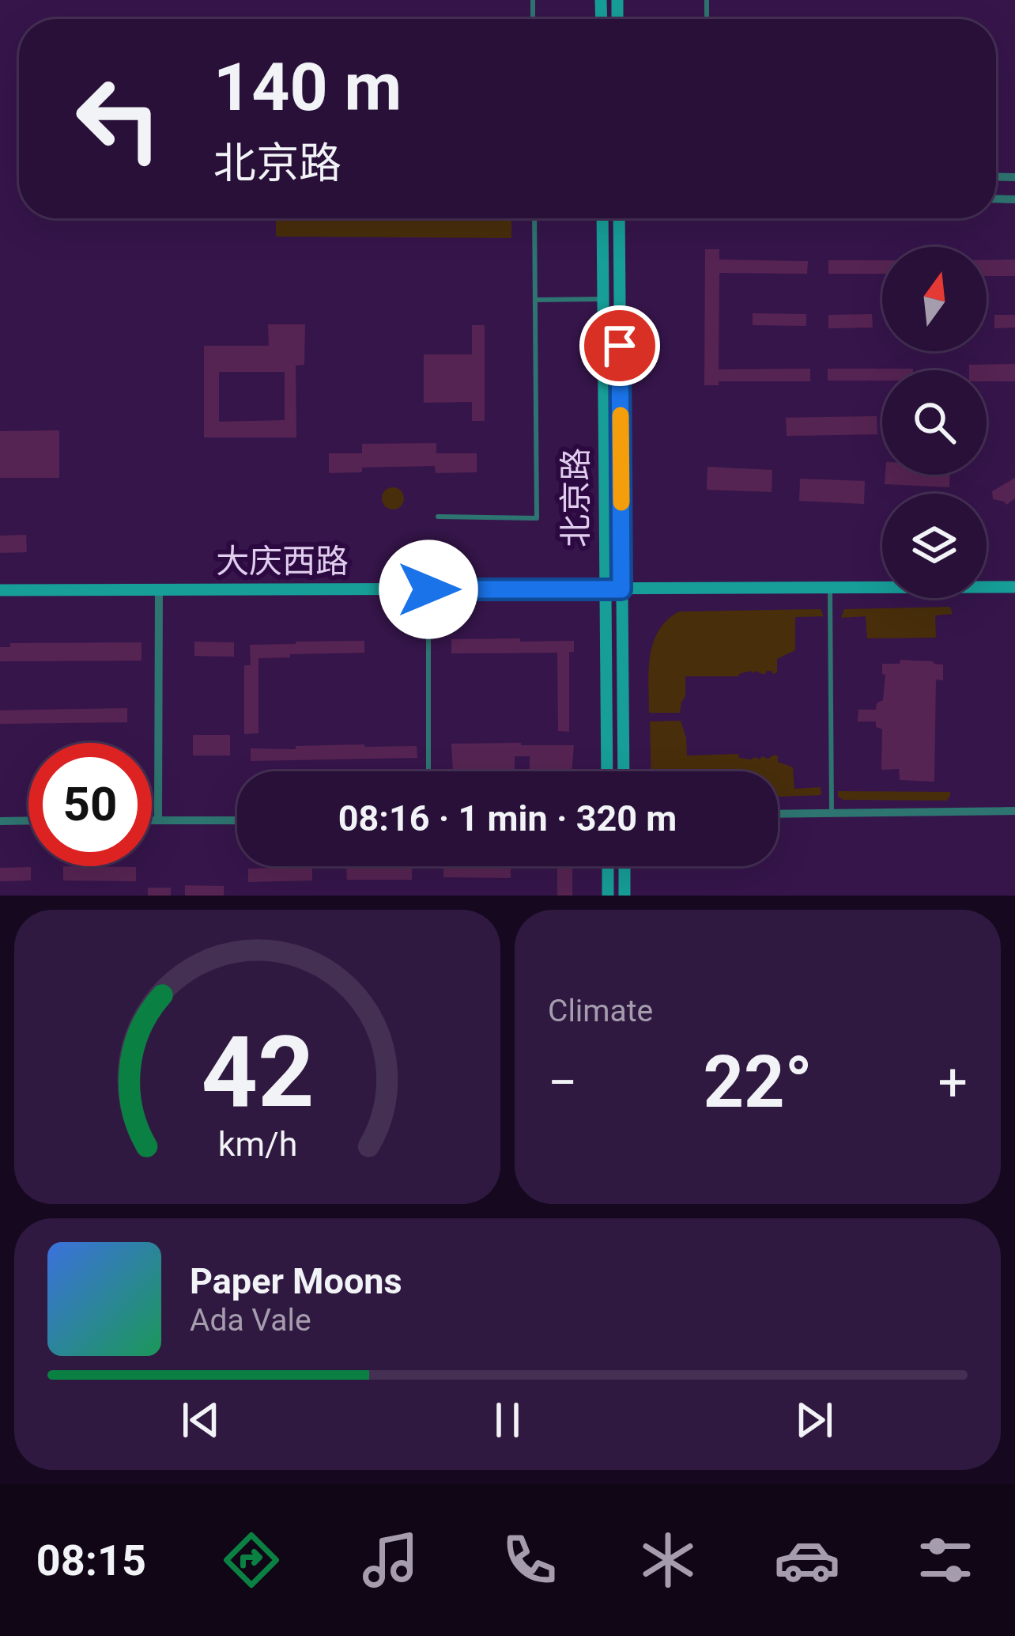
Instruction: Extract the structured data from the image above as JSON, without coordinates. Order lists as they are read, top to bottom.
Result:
{
  "streets": {
    "main road": ["北京路", "大庆西路"]
  },
  "crossings": [
    ["北京路", "大庆西路"]
  ],
  "north": "top",
  "page": {
    "turn": ["140 m", "北京路"],
    "limit": "50",
    "trip": "08:16 · 1 min · 320 m",
    "tile": "Climate",
    "heat": ["−", "22°", "+"],
    "song": ["Paper Moons", "Ada Vale"],
    "tabs": "08:15",
    "gauge": ["42", "km/h"]
  }
}
